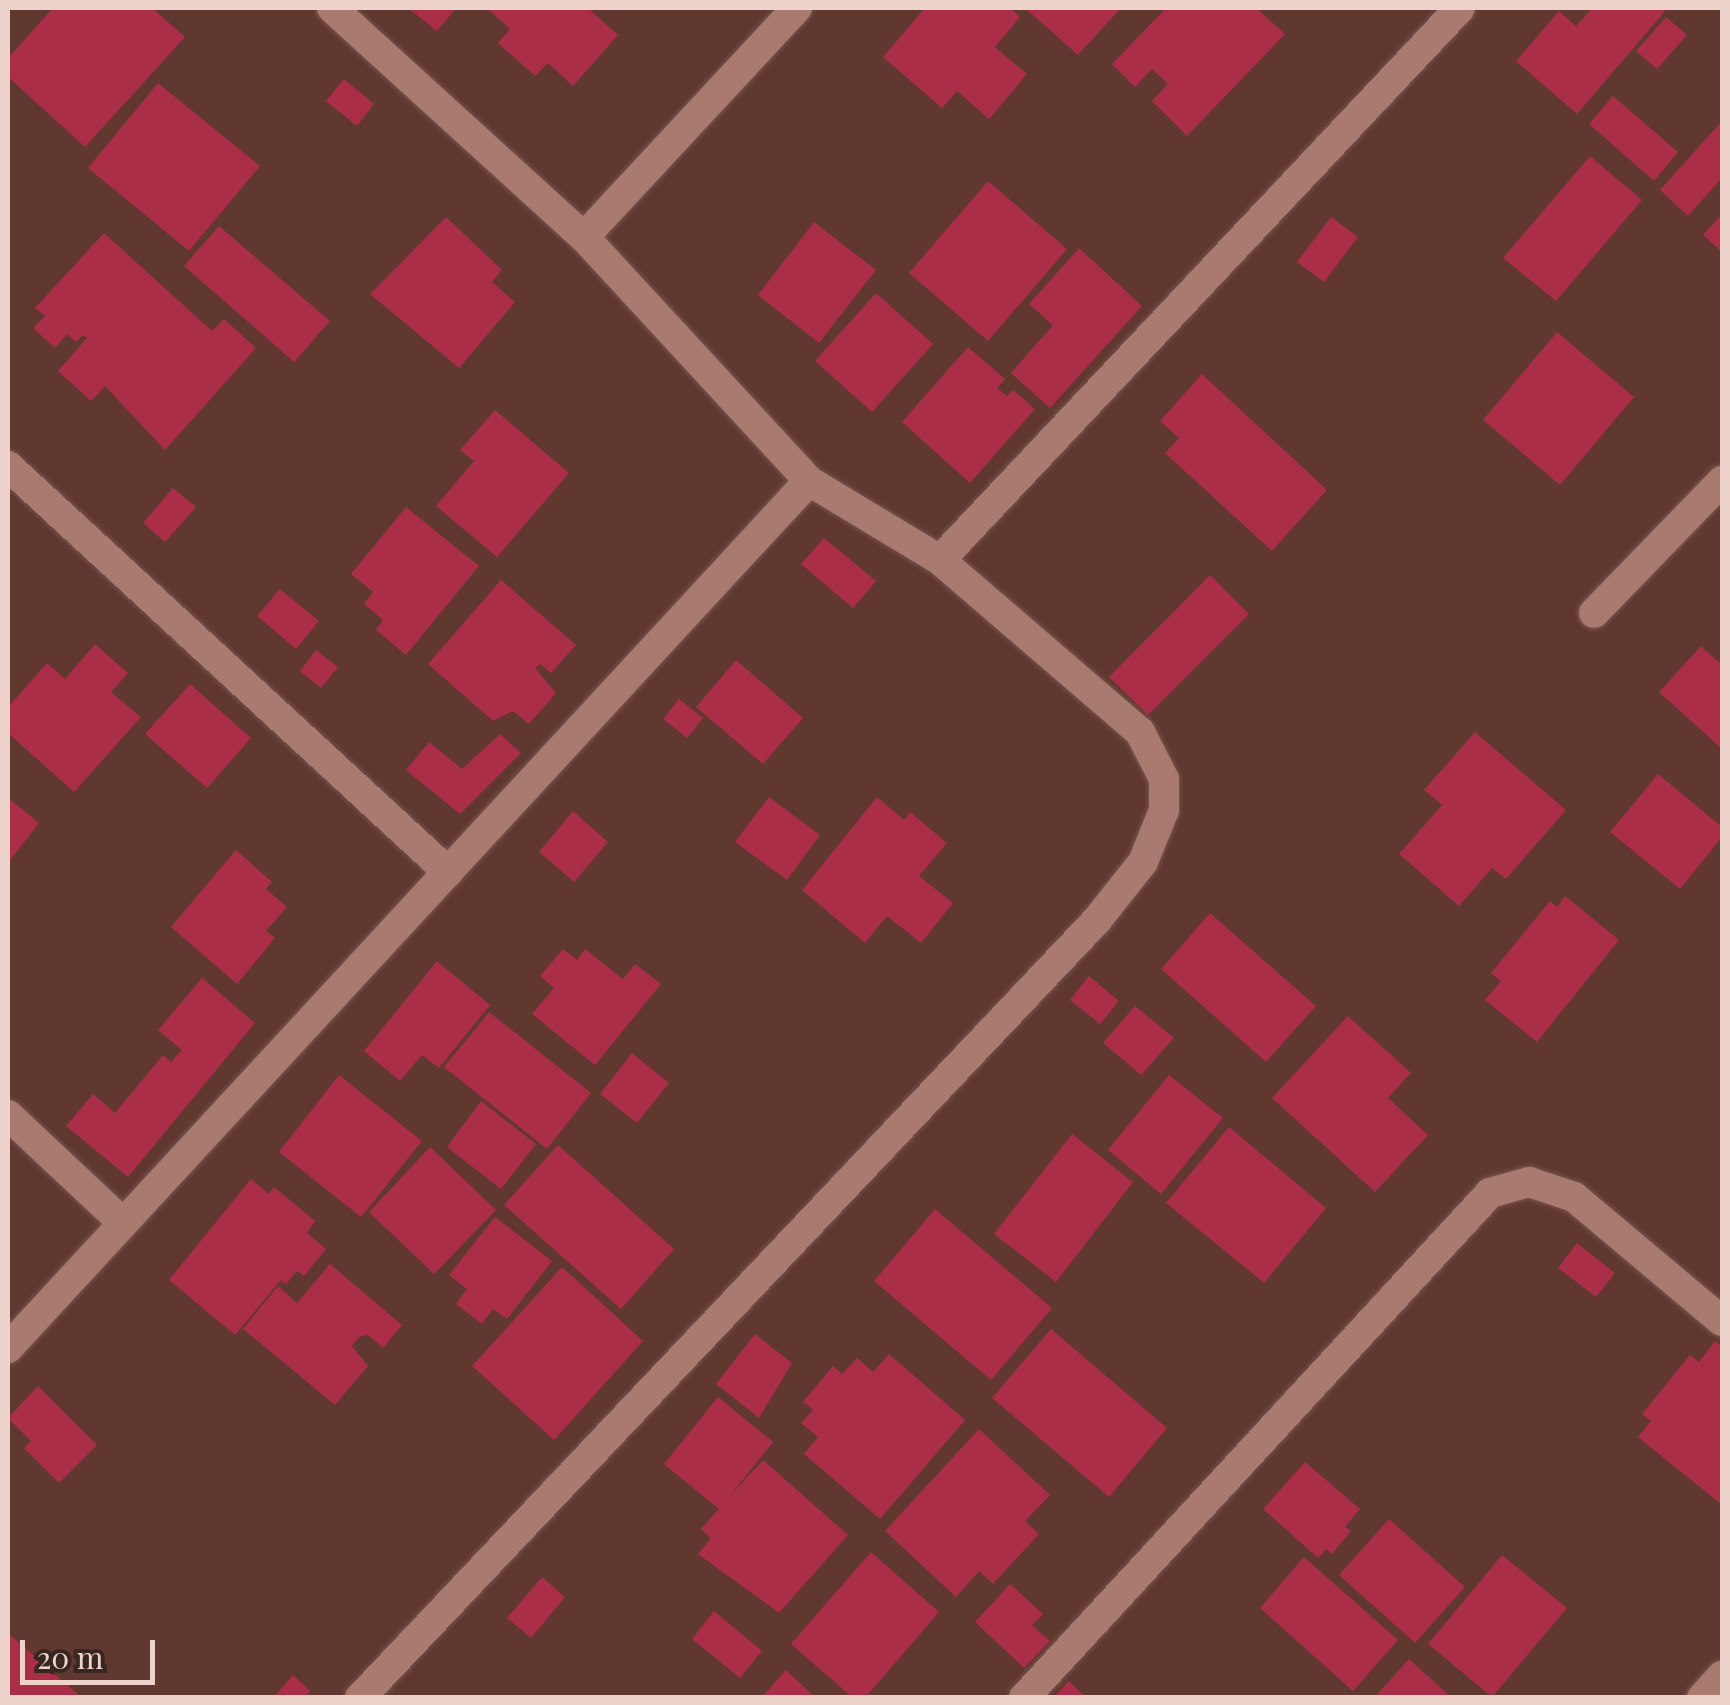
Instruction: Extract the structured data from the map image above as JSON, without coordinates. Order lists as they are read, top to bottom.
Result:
{
  "scale_bar": "20 m"
}
